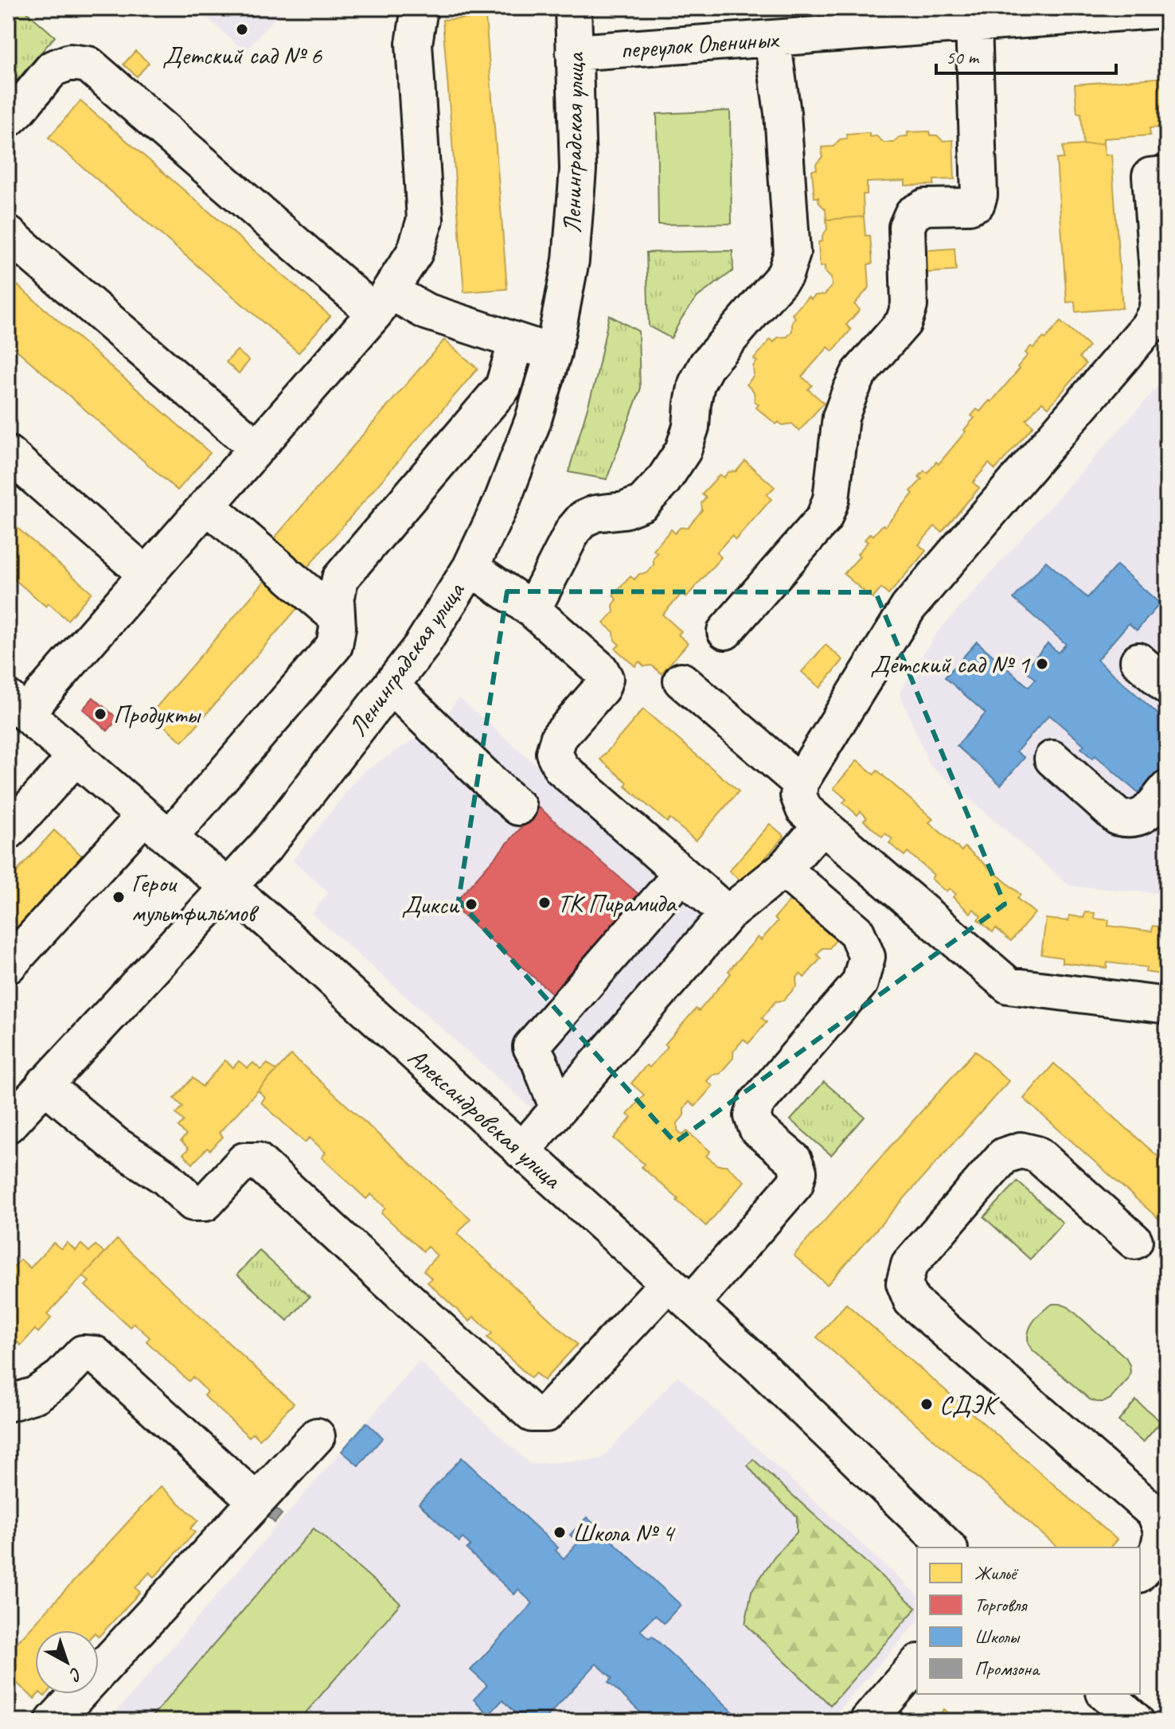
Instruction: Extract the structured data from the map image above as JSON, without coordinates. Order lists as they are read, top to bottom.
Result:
{
  "streets": {
    "street": ["переулок Олениных", "Ленинградская улица", "Александровская улица"]
  },
  "crossings": [
    ["переулок Олениных", "Ленинградская улица"],
    ["Ленинградская улица", "Александровская улица"]
  ],
  "places": [
    "Детский сад № 6",
    "Детский сад № 1",
    "Продукты",
    "Герои мультфильмов",
    "ТК Пирамида",
    "Дикси",
    "СДЭК",
    "Школа № 4"
  ],
  "legend": [
    "Жильё",
    "Торговля",
    "Школы",
    "Промзона"
  ],
  "scale_bar": "50 m",
  "north": "bottom right"
}
